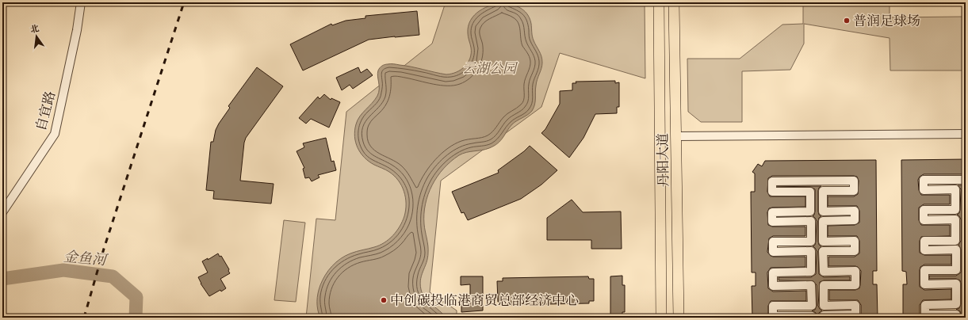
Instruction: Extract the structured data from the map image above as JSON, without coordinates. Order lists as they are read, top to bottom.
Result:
{
  "streets": {
    "main road": ["丹阳大道"],
    "street": ["自宜路"]
  },
  "water": ["金鱼河"],
  "parks": ["云湖公园"],
  "places": ["普润足球场", "中创碳投临港商贸总部经济中心"],
  "north": "top"
}
